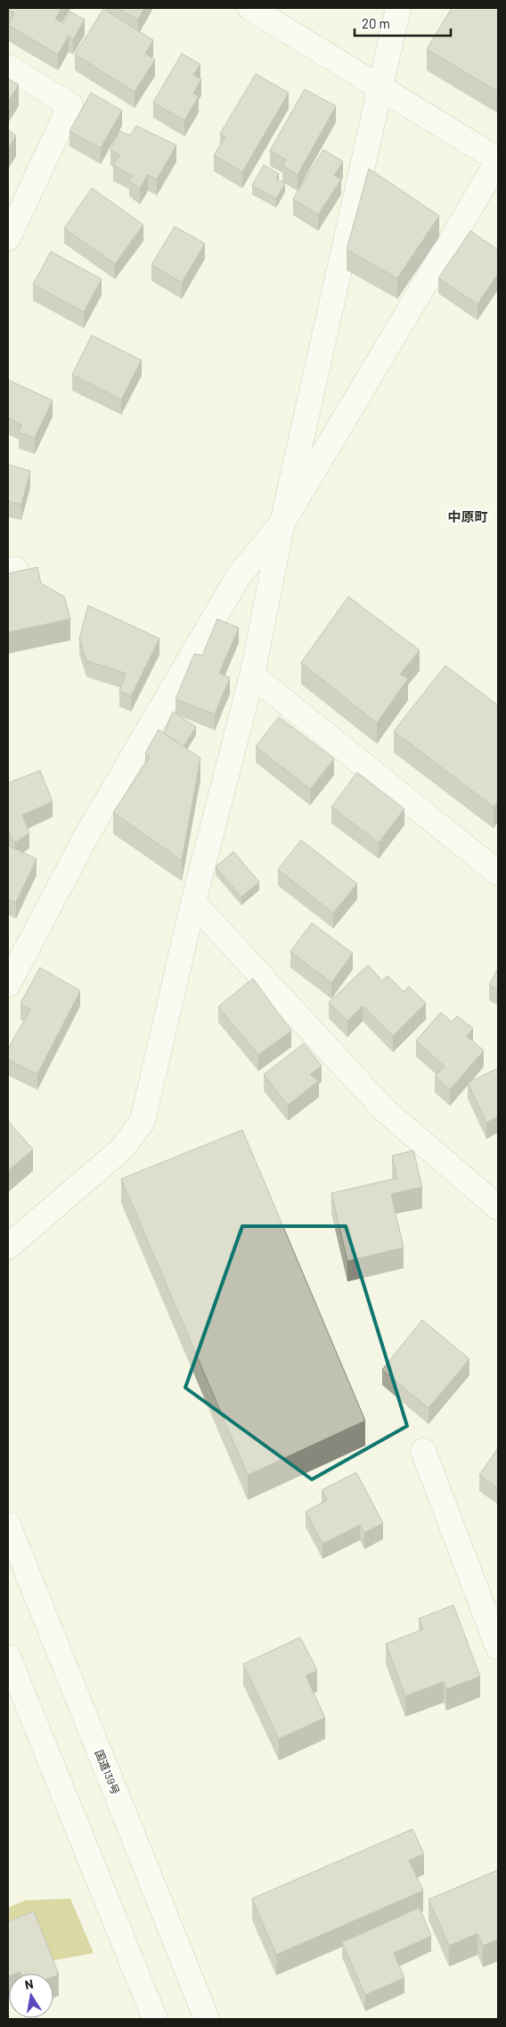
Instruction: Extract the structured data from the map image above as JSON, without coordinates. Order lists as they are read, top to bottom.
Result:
{
  "streets": {
    "main road": ["国道139号"]
  },
  "districts": ["中原町"],
  "scale_bar": "20 m",
  "north": "top"
}
